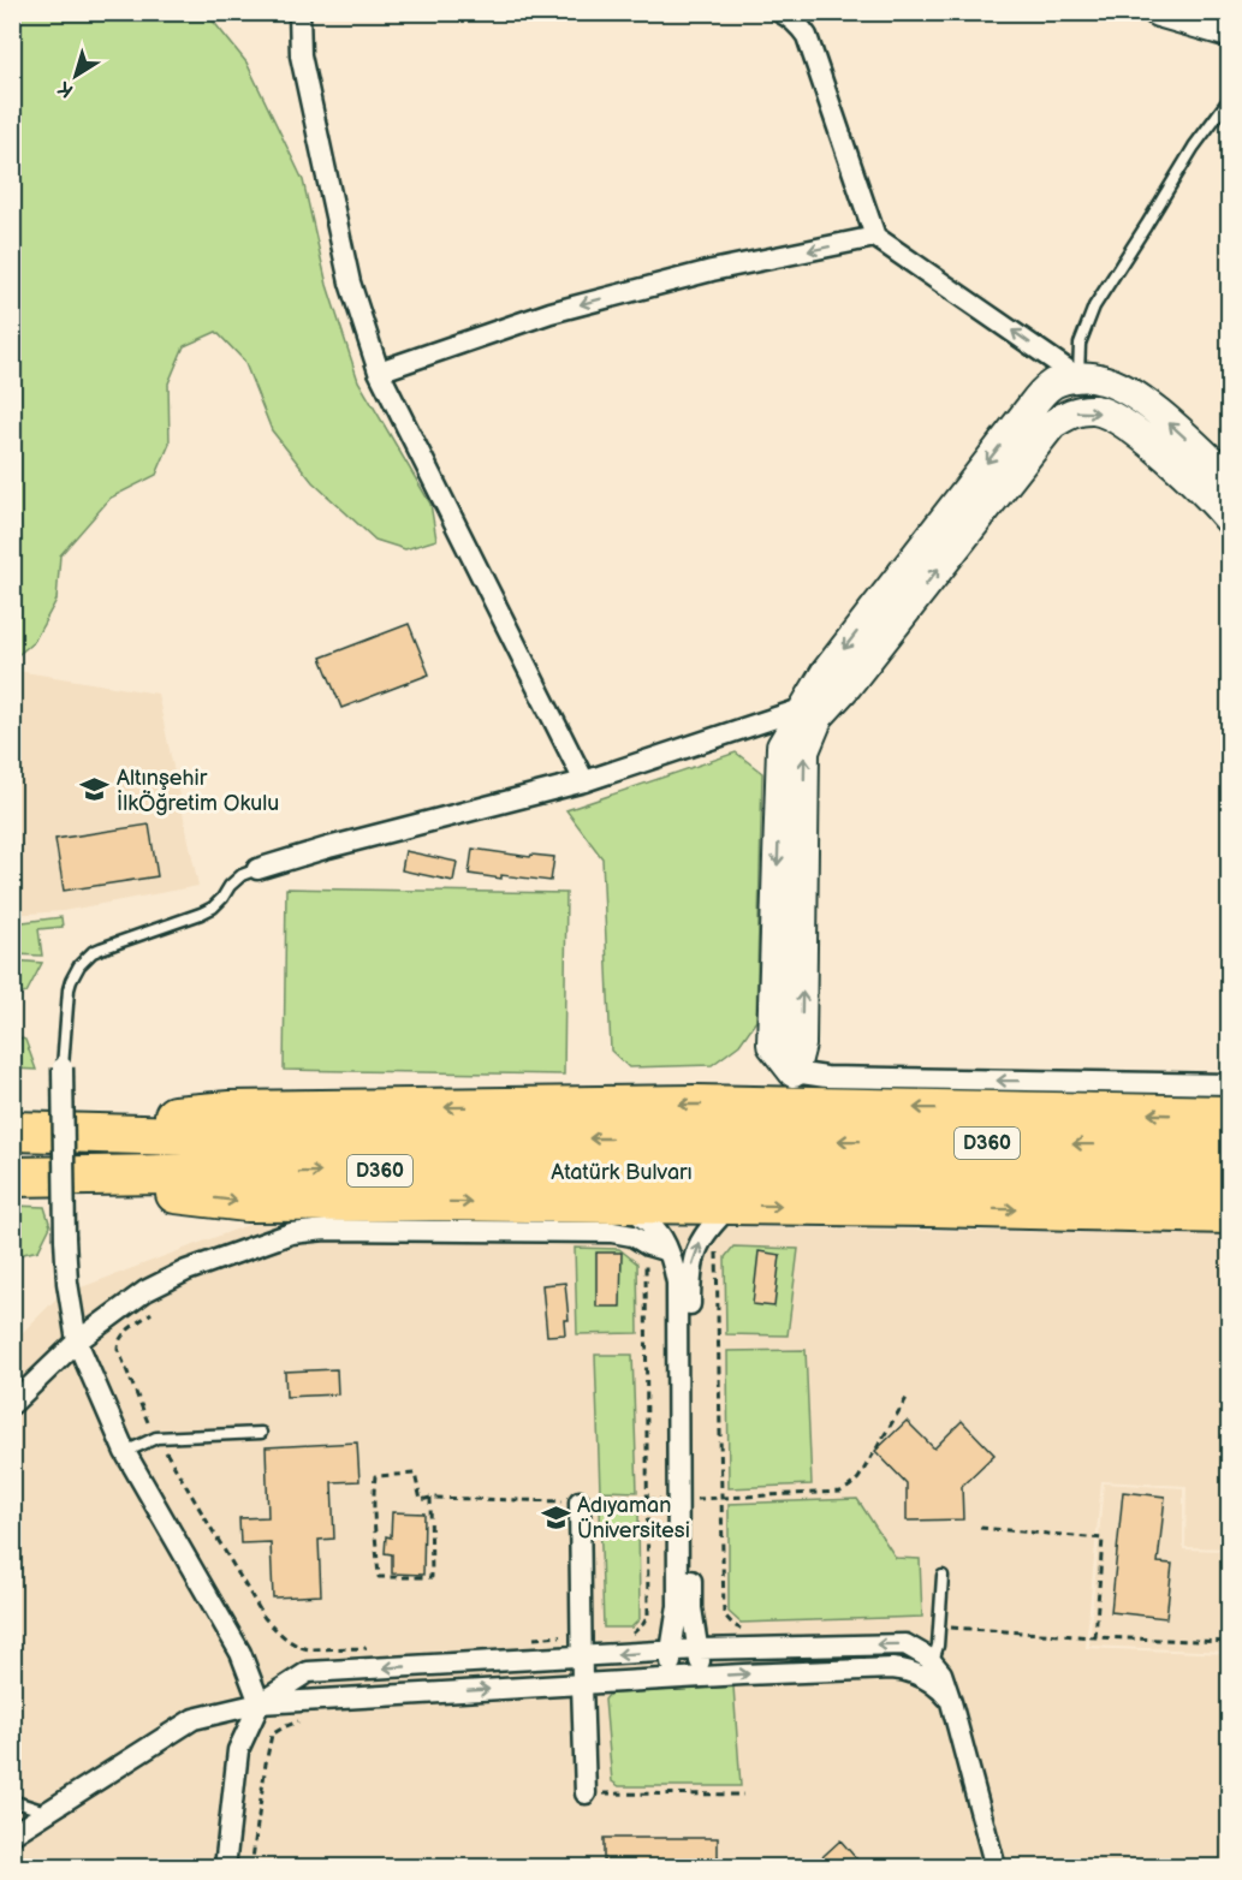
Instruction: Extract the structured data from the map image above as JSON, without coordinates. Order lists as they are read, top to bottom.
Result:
{
  "streets": {
    "highway": ["D360", "Atatürk Bulvarı"]
  },
  "places": {
    "school or university": ["Altınşehir İlkÖğretim Okulu", "Adıyaman Üniversitesi"]
  },
  "north": "bottom left"
}
